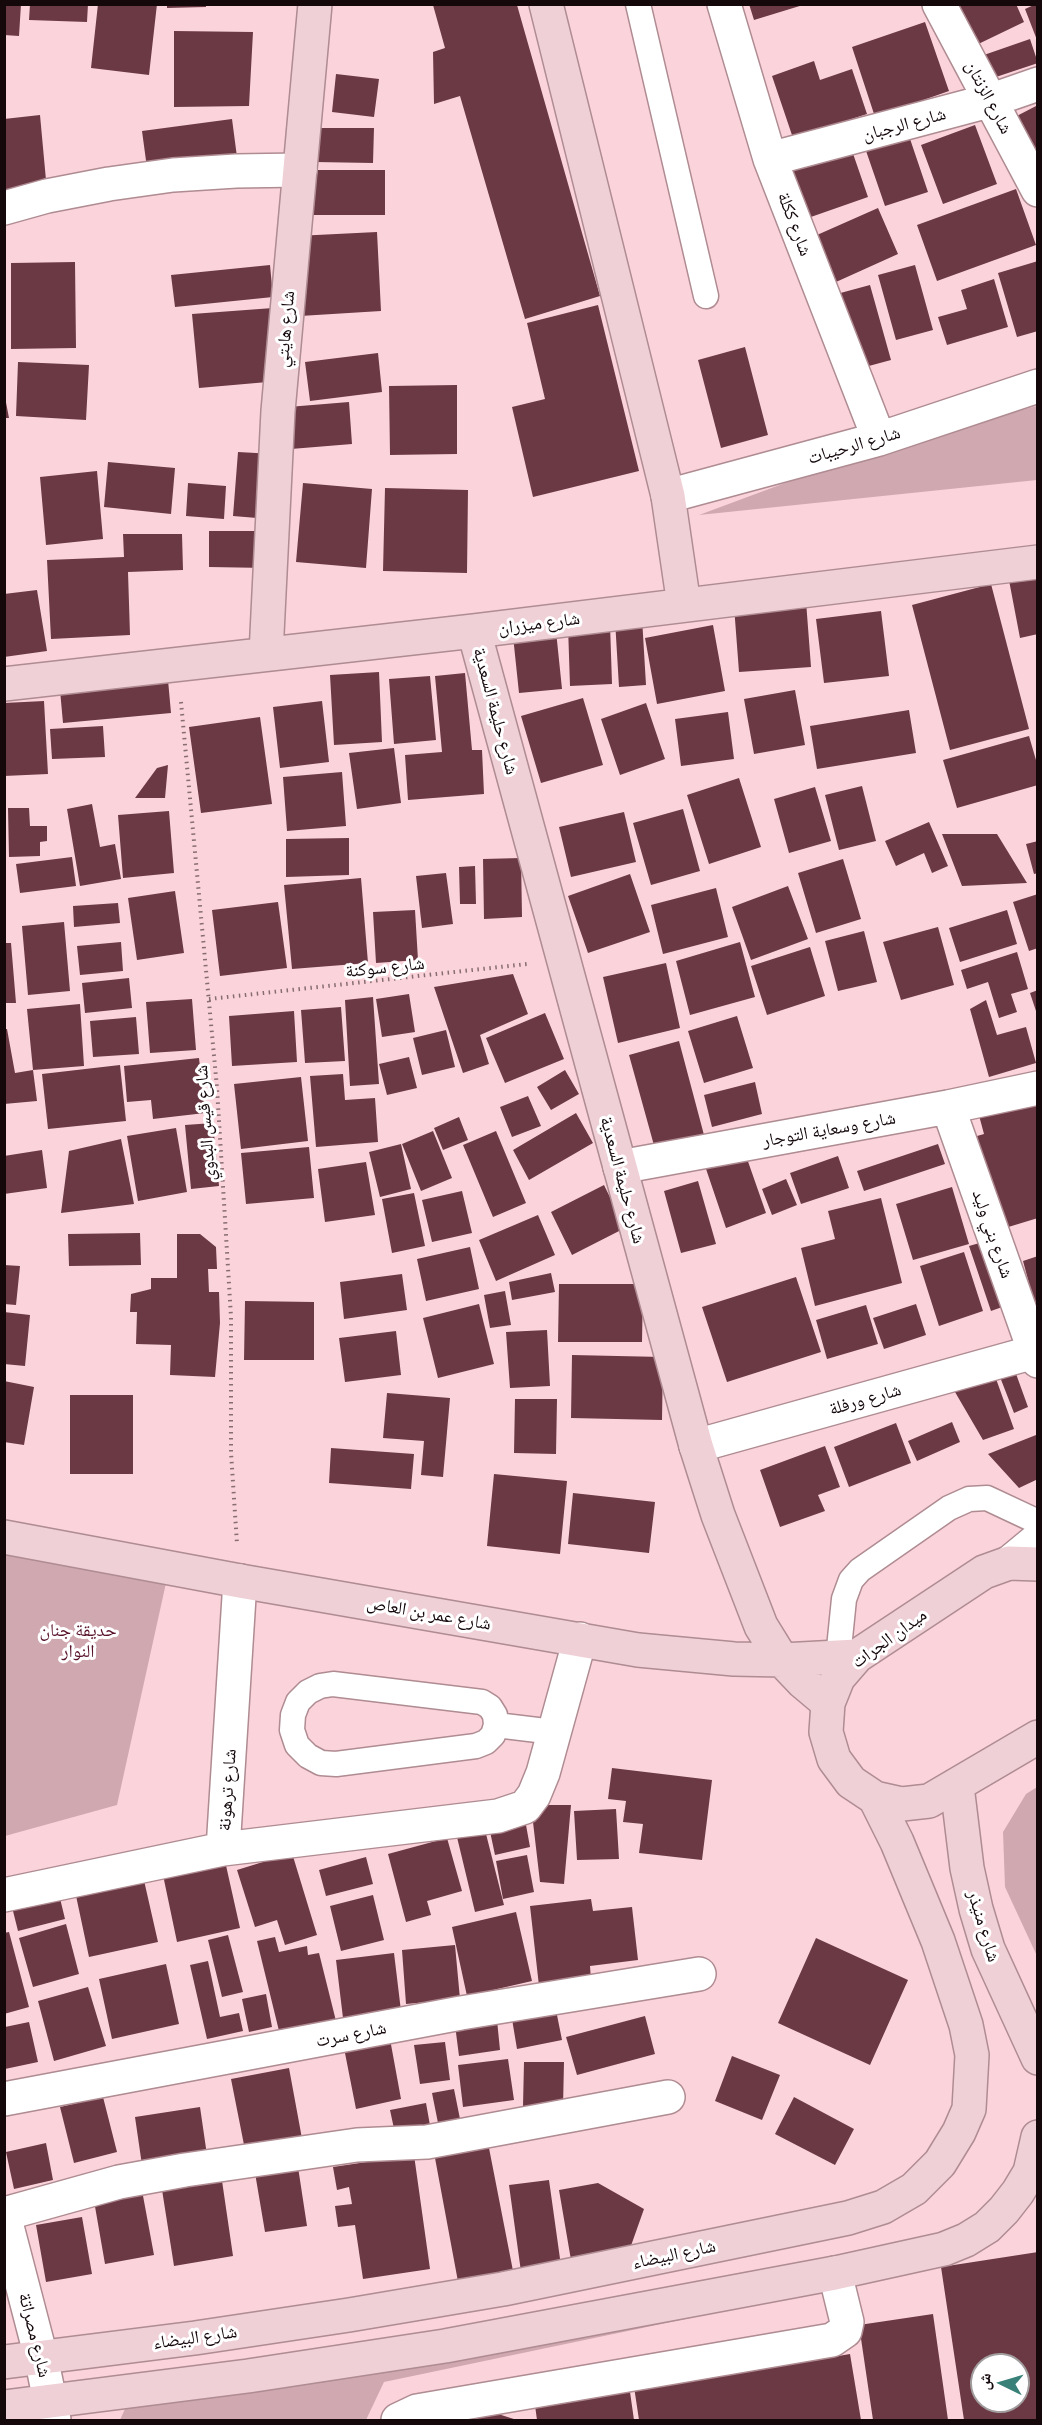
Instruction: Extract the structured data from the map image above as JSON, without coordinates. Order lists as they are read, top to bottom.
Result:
{
  "streets": {
    "street": [
      "شارع الزنتان",
      "شارع الرجبان",
      "شارع ككلة",
      "شارع هايتي",
      "شارع الرحيبات",
      "شارع ميزران",
      "شارع حليمة السعدية",
      "شارع وسعاية التوجار",
      "شارع بني وليد",
      "شارع ورفلة",
      "شارع عمر بن العاص",
      "ميدان الجرات",
      "شارع ترهونة",
      "شارع منيذر",
      "شارع سرت",
      "شارع البيضاء",
      "شارع مصراتة"
    ],
    "path": ["شارع سوكنة", "شارع قيس البدوي"]
  },
  "crossings": [
    ["شارع الزنتان", "شارع الرجبان"],
    ["شارع الرجبان", "شارع ككلة"],
    ["شارع ككلة", "شارع الرحيبات"],
    ["شارع هايتي", "شارع ميزران"],
    ["شارع ميزران", "شارع حليمة السعدية"],
    ["شارع ميزران", "شارع قيس البدوي"],
    ["شارع حليمة السعدية", "شارع سوكنة"],
    ["شارع حليمة السعدية", "شارع وسعاية التوجار"],
    ["شارع حليمة السعدية", "شارع ورفلة"],
    ["شارع حليمة السعدية", "شارع عمر بن العاص"],
    ["شارع حليمة السعدية", "ميدان الجرات"],
    ["شارع سوكنة", "شارع قيس البدوي"],
    ["شارع قيس البدوي", "شارع عمر بن العاص"],
    ["شارع قيس البدوي", "شارع ترهونة"],
    ["شارع وسعاية التوجار", "شارع بني وليد"],
    ["شارع بني وليد", "شارع ورفلة"],
    ["شارع عمر بن العاص", "ميدان الجرات"],
    ["شارع عمر بن العاص", "شارع ترهونة"],
    ["ميدان الجرات", "شارع منيذر"],
    ["ميدان الجرات", "شارع البيضاء"],
    ["شارع البيضاء", "شارع مصراتة"]
  ],
  "parks": ["حديقة جنان النوار"],
  "north": "left"
}
